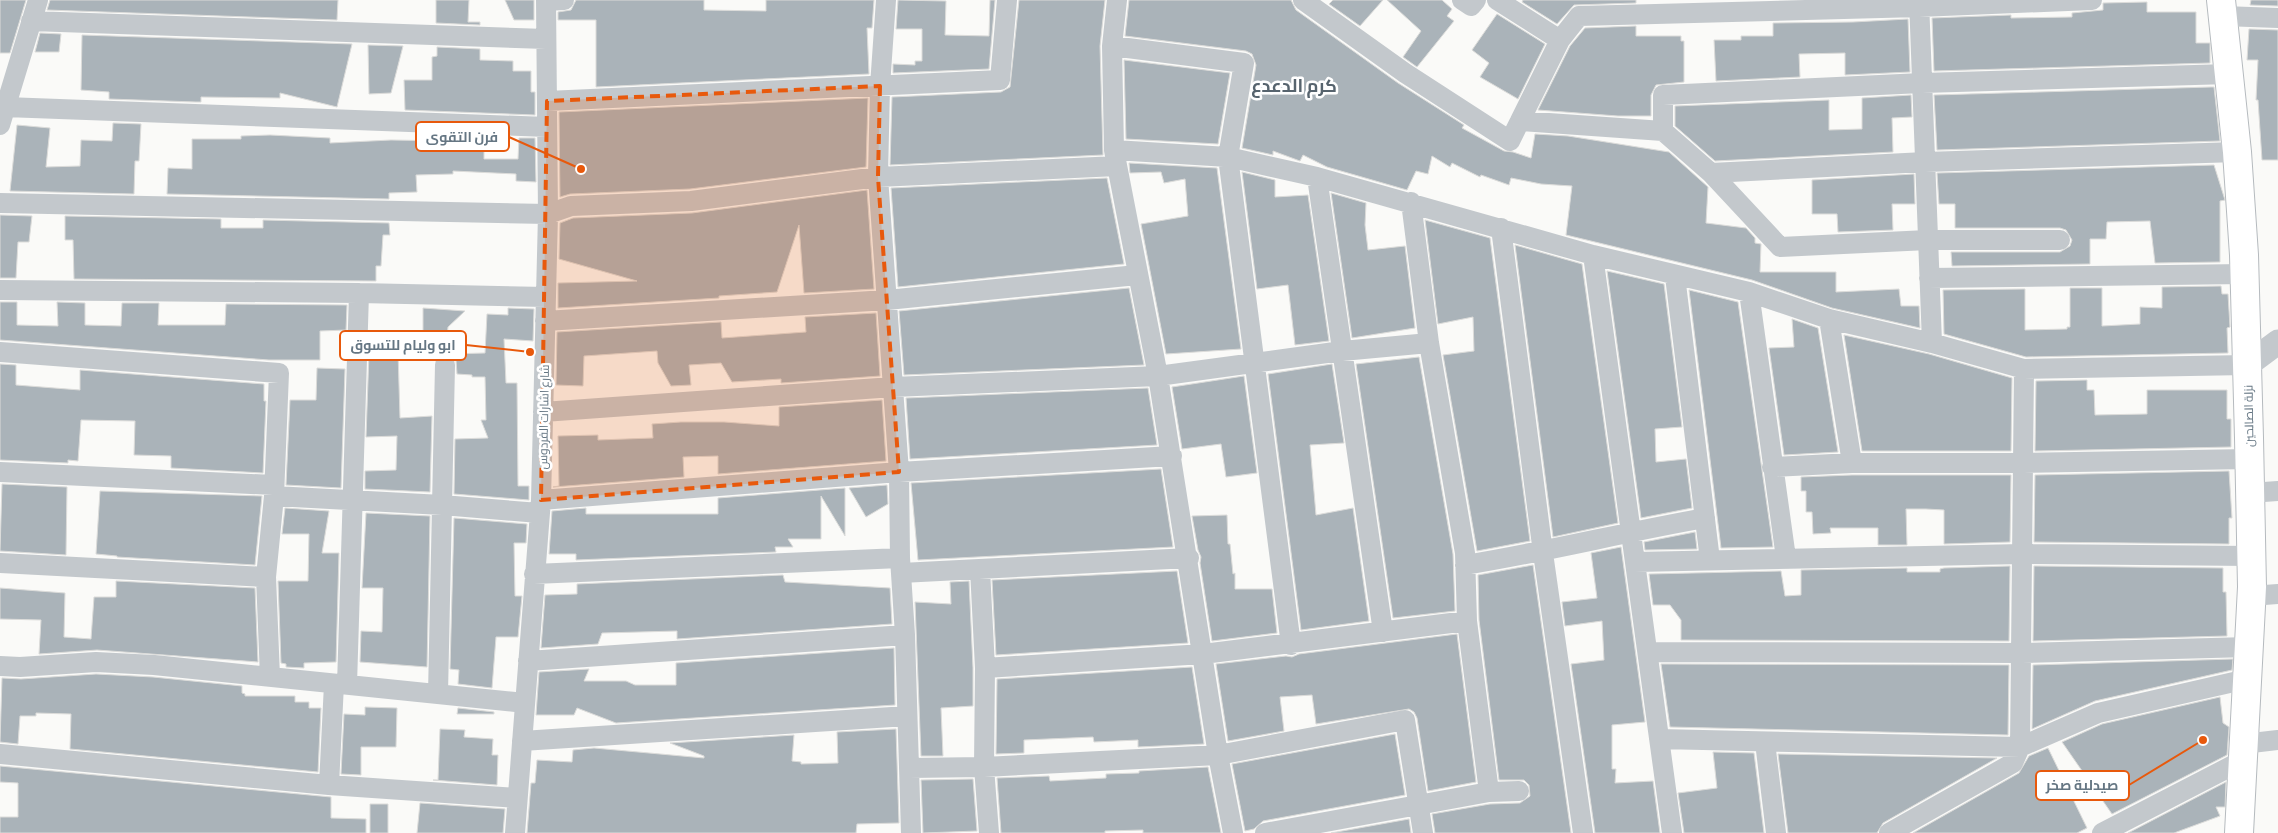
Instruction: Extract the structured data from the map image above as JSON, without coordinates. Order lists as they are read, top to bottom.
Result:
{
  "streets": {
    "main road": ["نزلة الصالحين"],
    "street": ["شارع اشارات الفردوس"]
  },
  "districts": ["كرم الدعدع"],
  "places": ["فرن التقوى", "ابو وليام للتسوق", "صيدلية صخر"]
}
